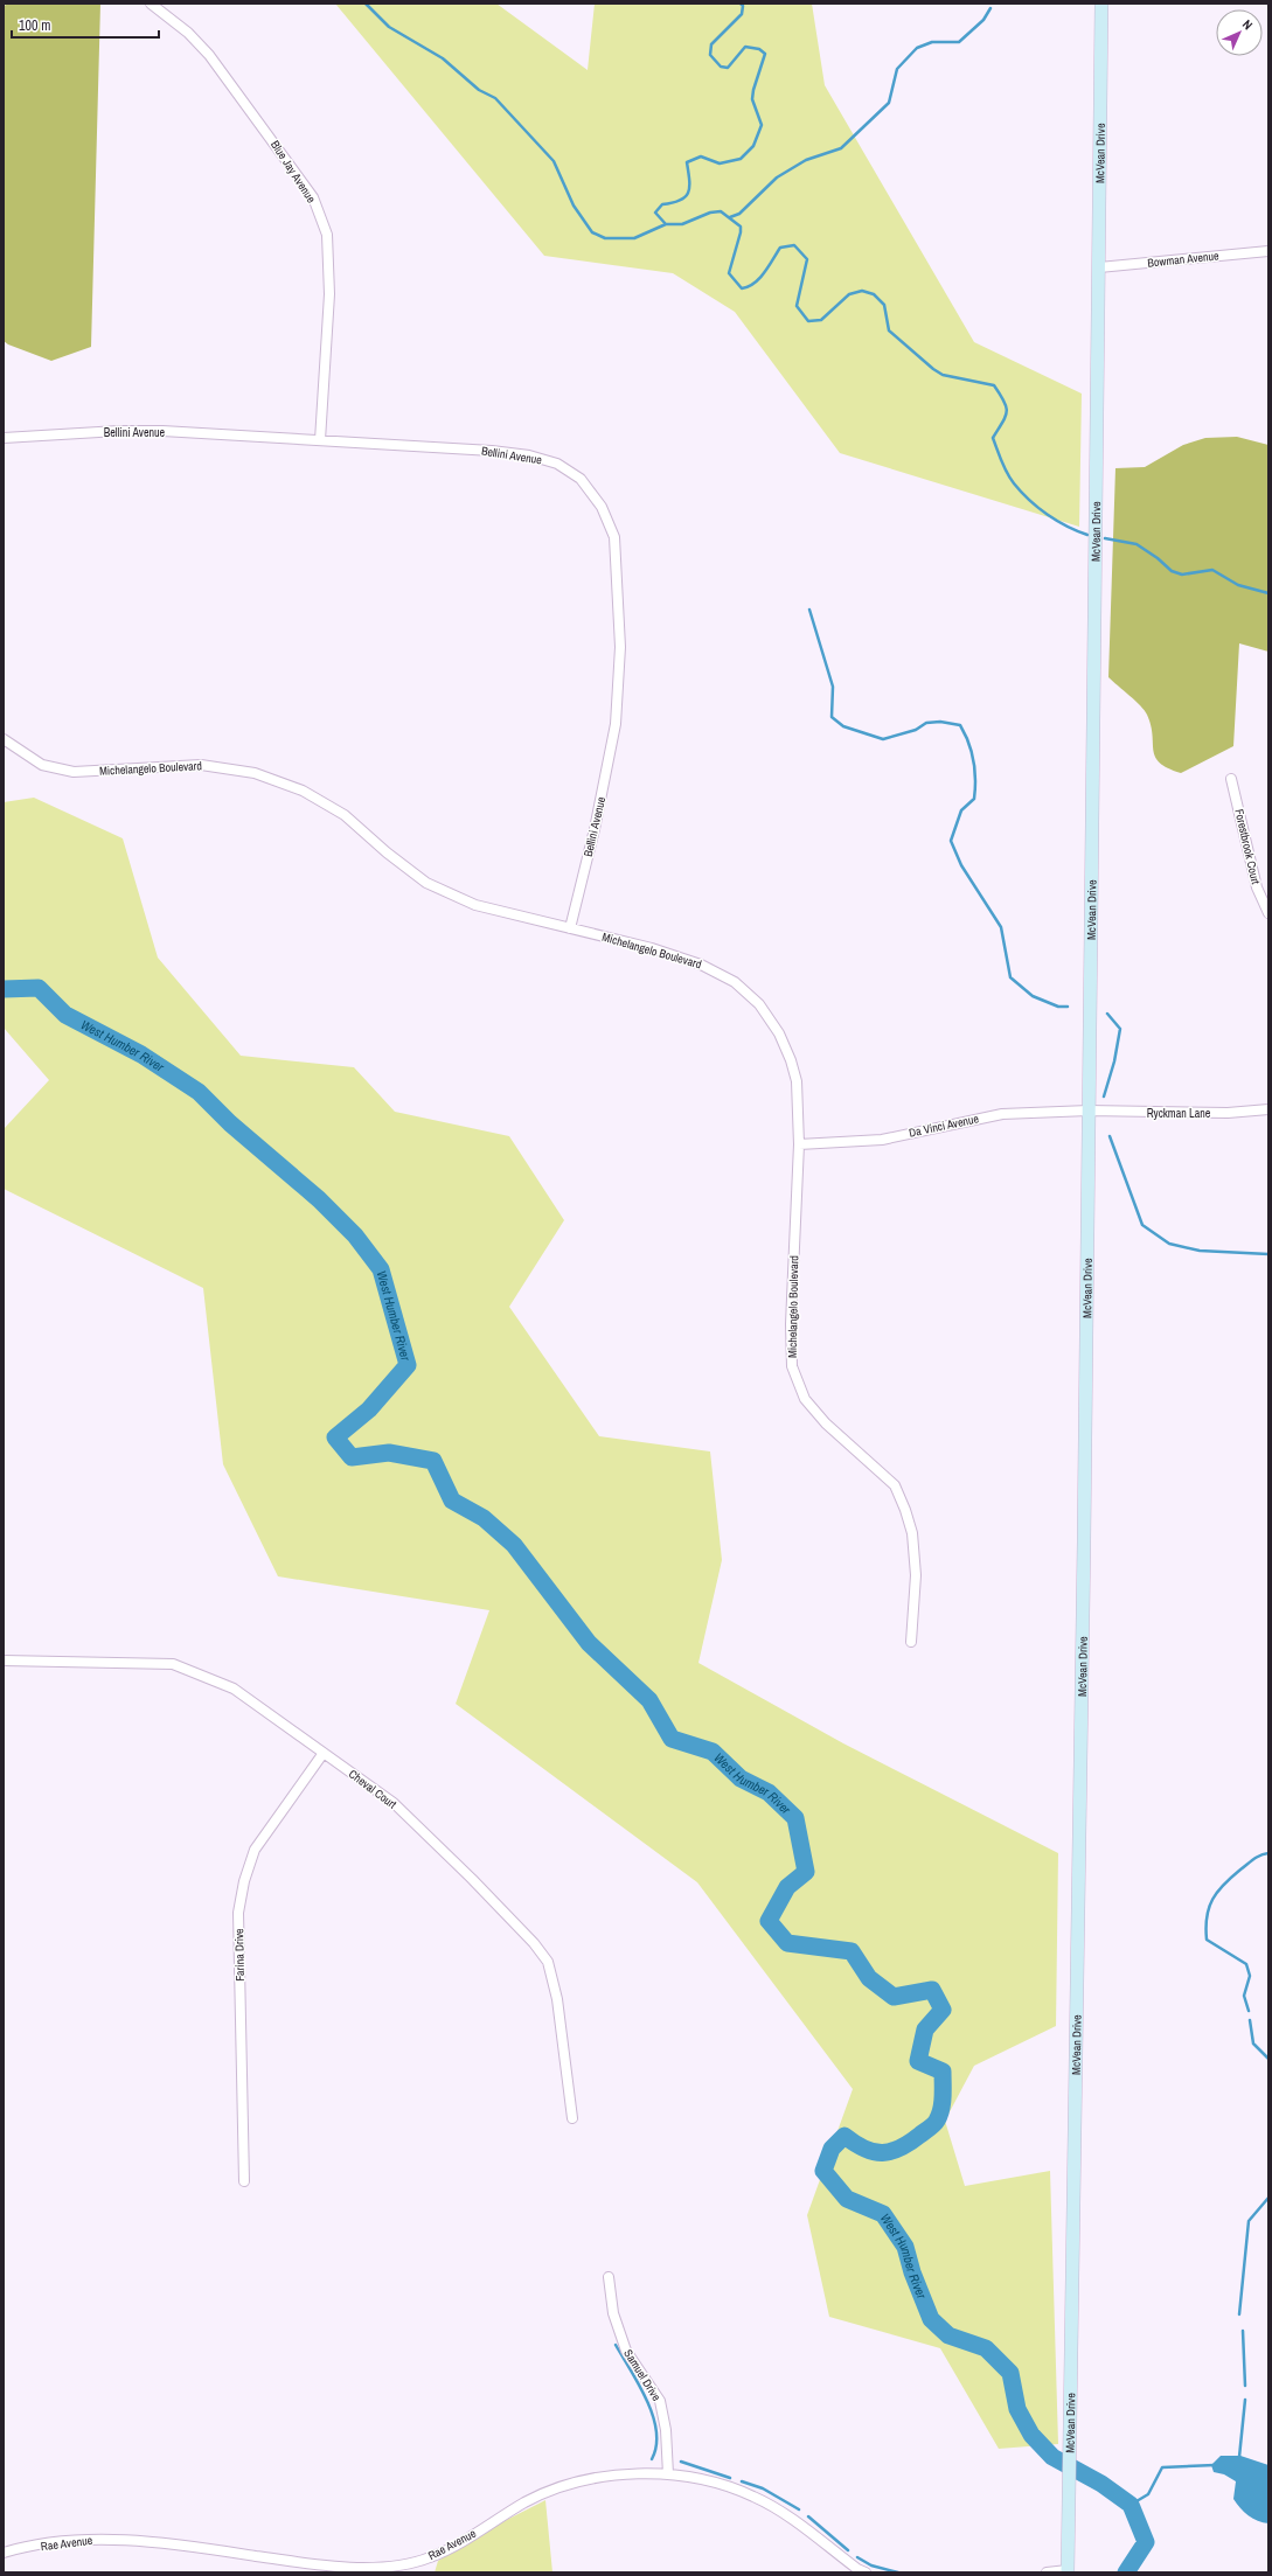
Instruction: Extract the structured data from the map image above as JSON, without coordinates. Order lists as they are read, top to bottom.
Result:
{
  "streets": {
    "main road": ["McVean Drive"],
    "street": [
      "Blue Jay Avenue",
      "Bowman Avenue",
      "Bellini Avenue",
      "Michelangelo Boulevard",
      "Forestbrook Court",
      "Ryckman Lane",
      "Da Vinci Avenue",
      "Cheval Court",
      "Farina Drive",
      "Samuel Drive",
      "Rae Avenue"
    ]
  },
  "crossings": [
    ["McVean Drive", "Bowman Avenue"],
    ["McVean Drive", "Ryckman Lane"],
    ["McVean Drive", "Da Vinci Avenue"],
    ["Blue Jay Avenue", "Bellini Avenue"],
    ["Bellini Avenue", "Michelangelo Boulevard"],
    ["Michelangelo Boulevard", "Da Vinci Avenue"],
    ["Ryckman Lane", "Da Vinci Avenue"],
    ["Cheval Court", "Farina Drive"],
    ["Samuel Drive", "Rae Avenue"]
  ],
  "water": ["West Humber River"],
  "scale_bar": "100 m",
  "north": "top right"
}
